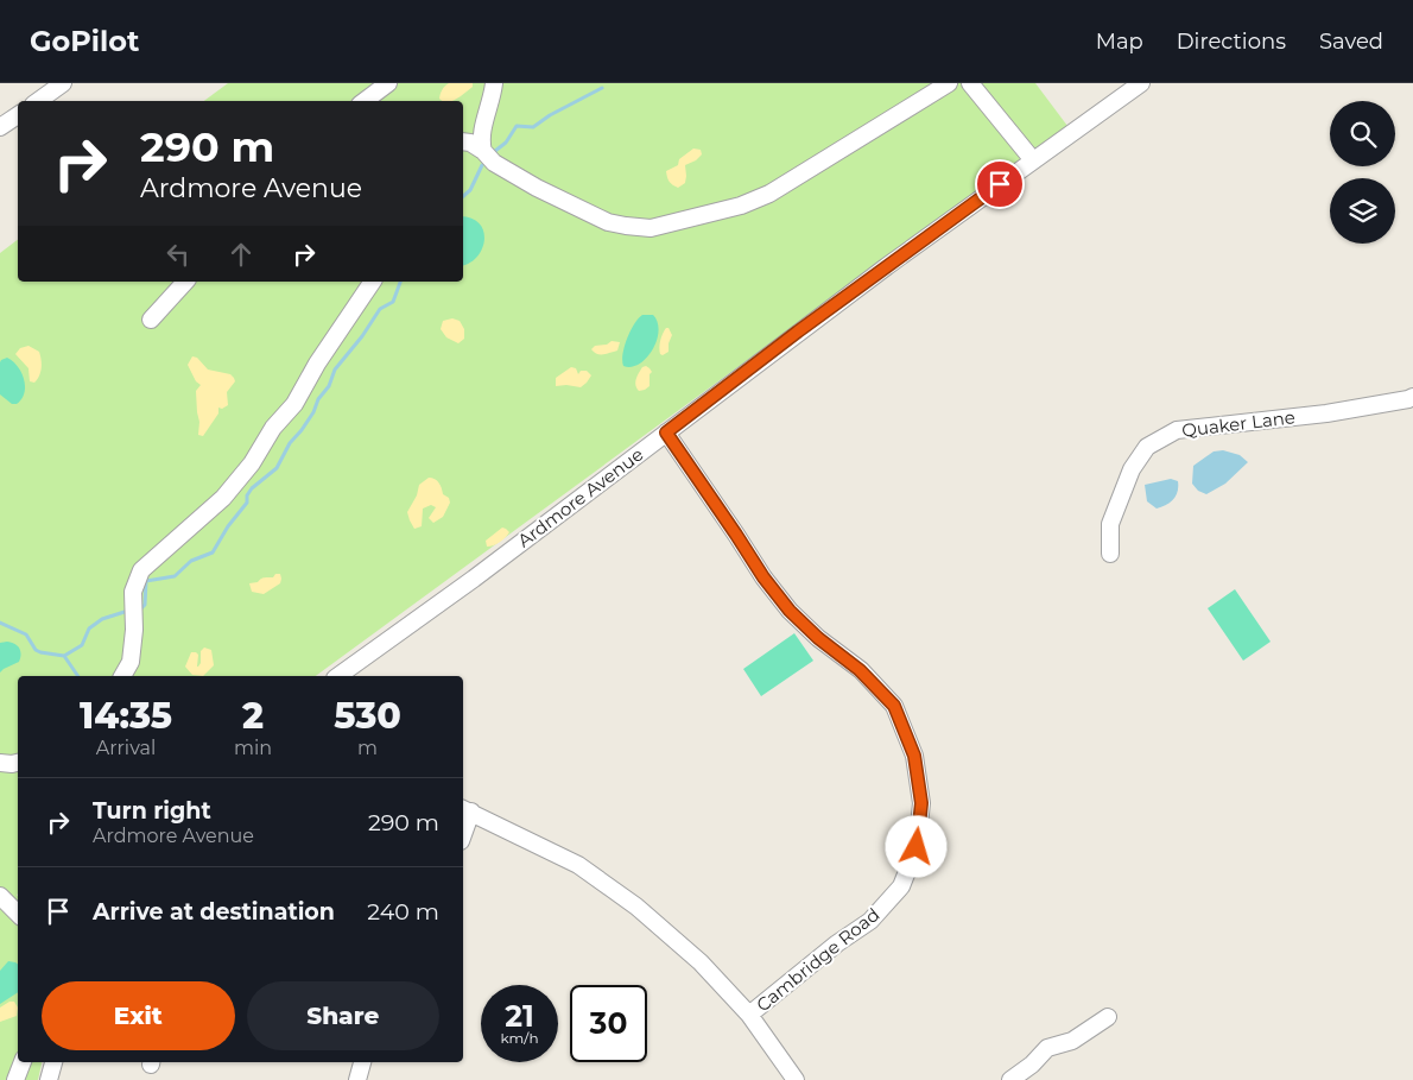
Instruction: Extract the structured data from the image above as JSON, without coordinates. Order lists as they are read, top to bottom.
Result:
{
  "streets": {
    "street": ["Quaker Lane", "Ardmore Avenue", "Cambridge Road"]
  },
  "crossings": [
    ["Ardmore Avenue", "Cambridge Road"]
  ],
  "page": {
    "header": "GoPilot",
    "nav": ["Map", "Directions", "Saved"],
    "turn": ["290 m", "Ardmore Avenue"],
    "eta": [
      "14:35",
      "Arrival",
      "2",
      "min",
      "530",
      "m"
    ],
    "list": [
      {
        "name": "Turn right",
        "note": "Ardmore Avenue",
        "value": "290 m"
      },
      {
        "name": "Arrive at destination",
        "value": "240 m"
      }
    ],
    "buttons": ["Exit", "Share"],
    "speed": "21 km/h",
    "limit": "30"
  }
}
